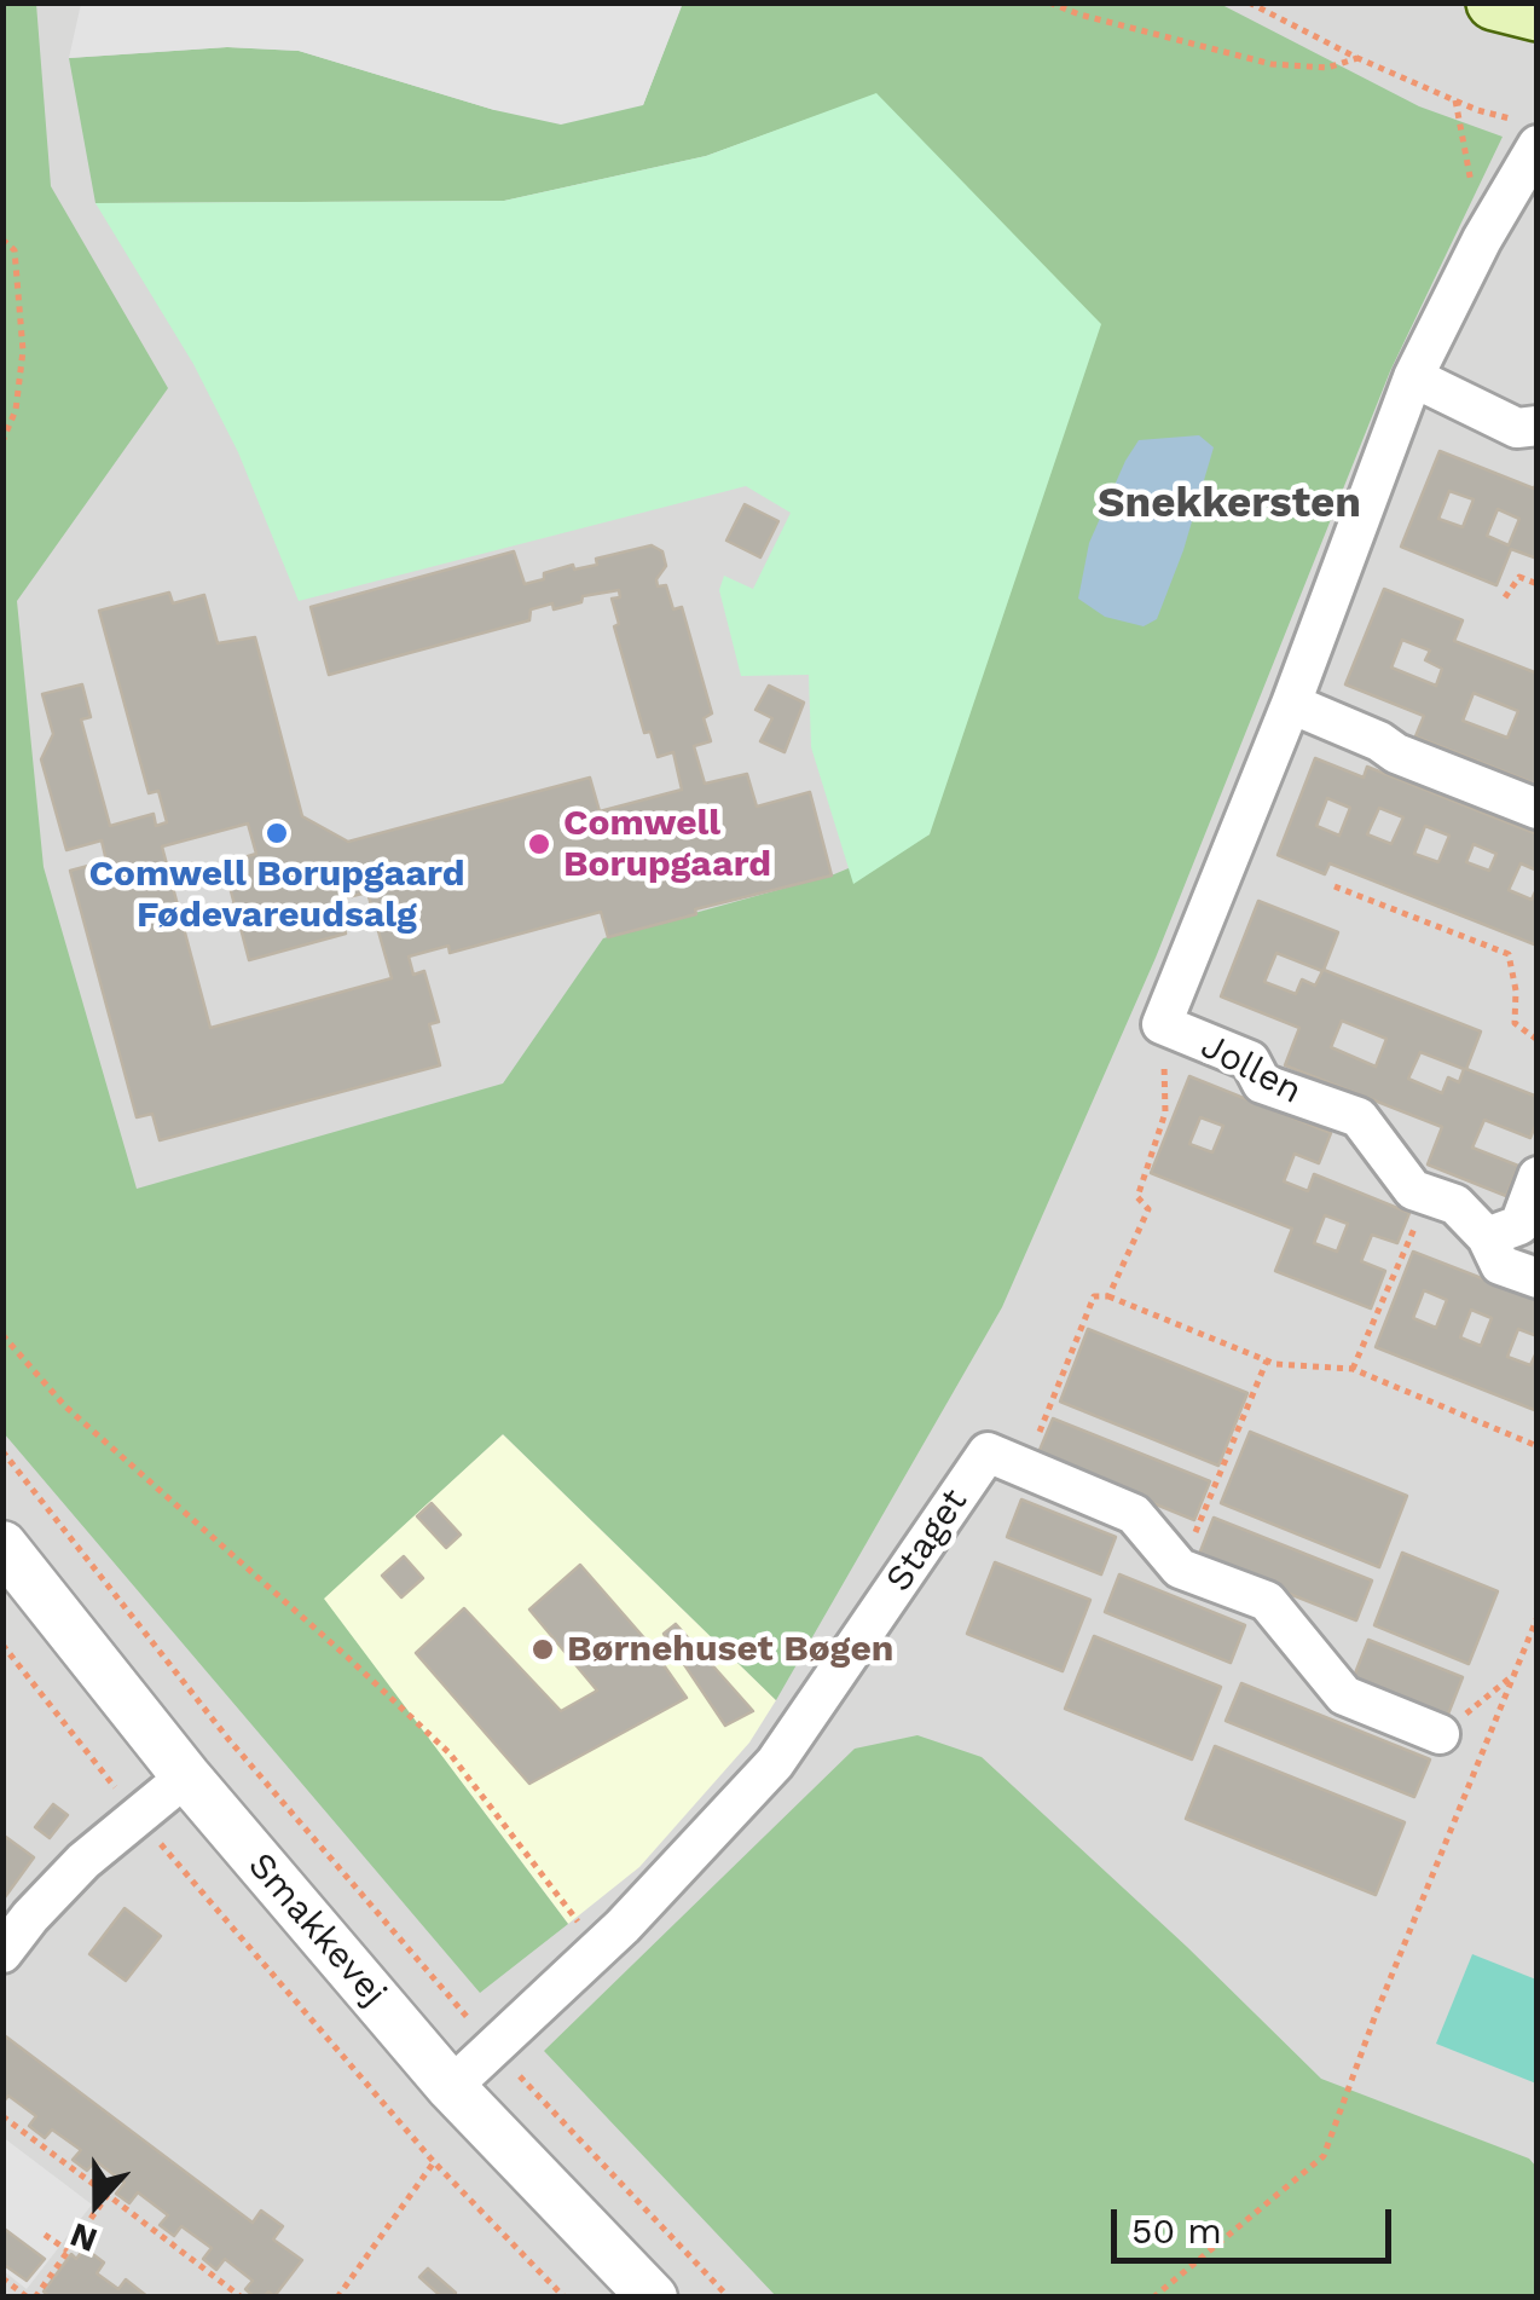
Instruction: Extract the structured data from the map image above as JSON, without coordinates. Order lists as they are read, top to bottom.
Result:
{
  "streets": {
    "street": ["Jollen", "Staget", "Smakkevej"]
  },
  "crossings": [
    ["Staget", "Smakkevej"]
  ],
  "districts": ["Snekkersten"],
  "places": ["Comwell Borupgaard Fødevareudsalg", "Comwell Borupgaard", "Børnehuset Bøgen"],
  "scale_bar": "50 m",
  "north": "bottom"
}
